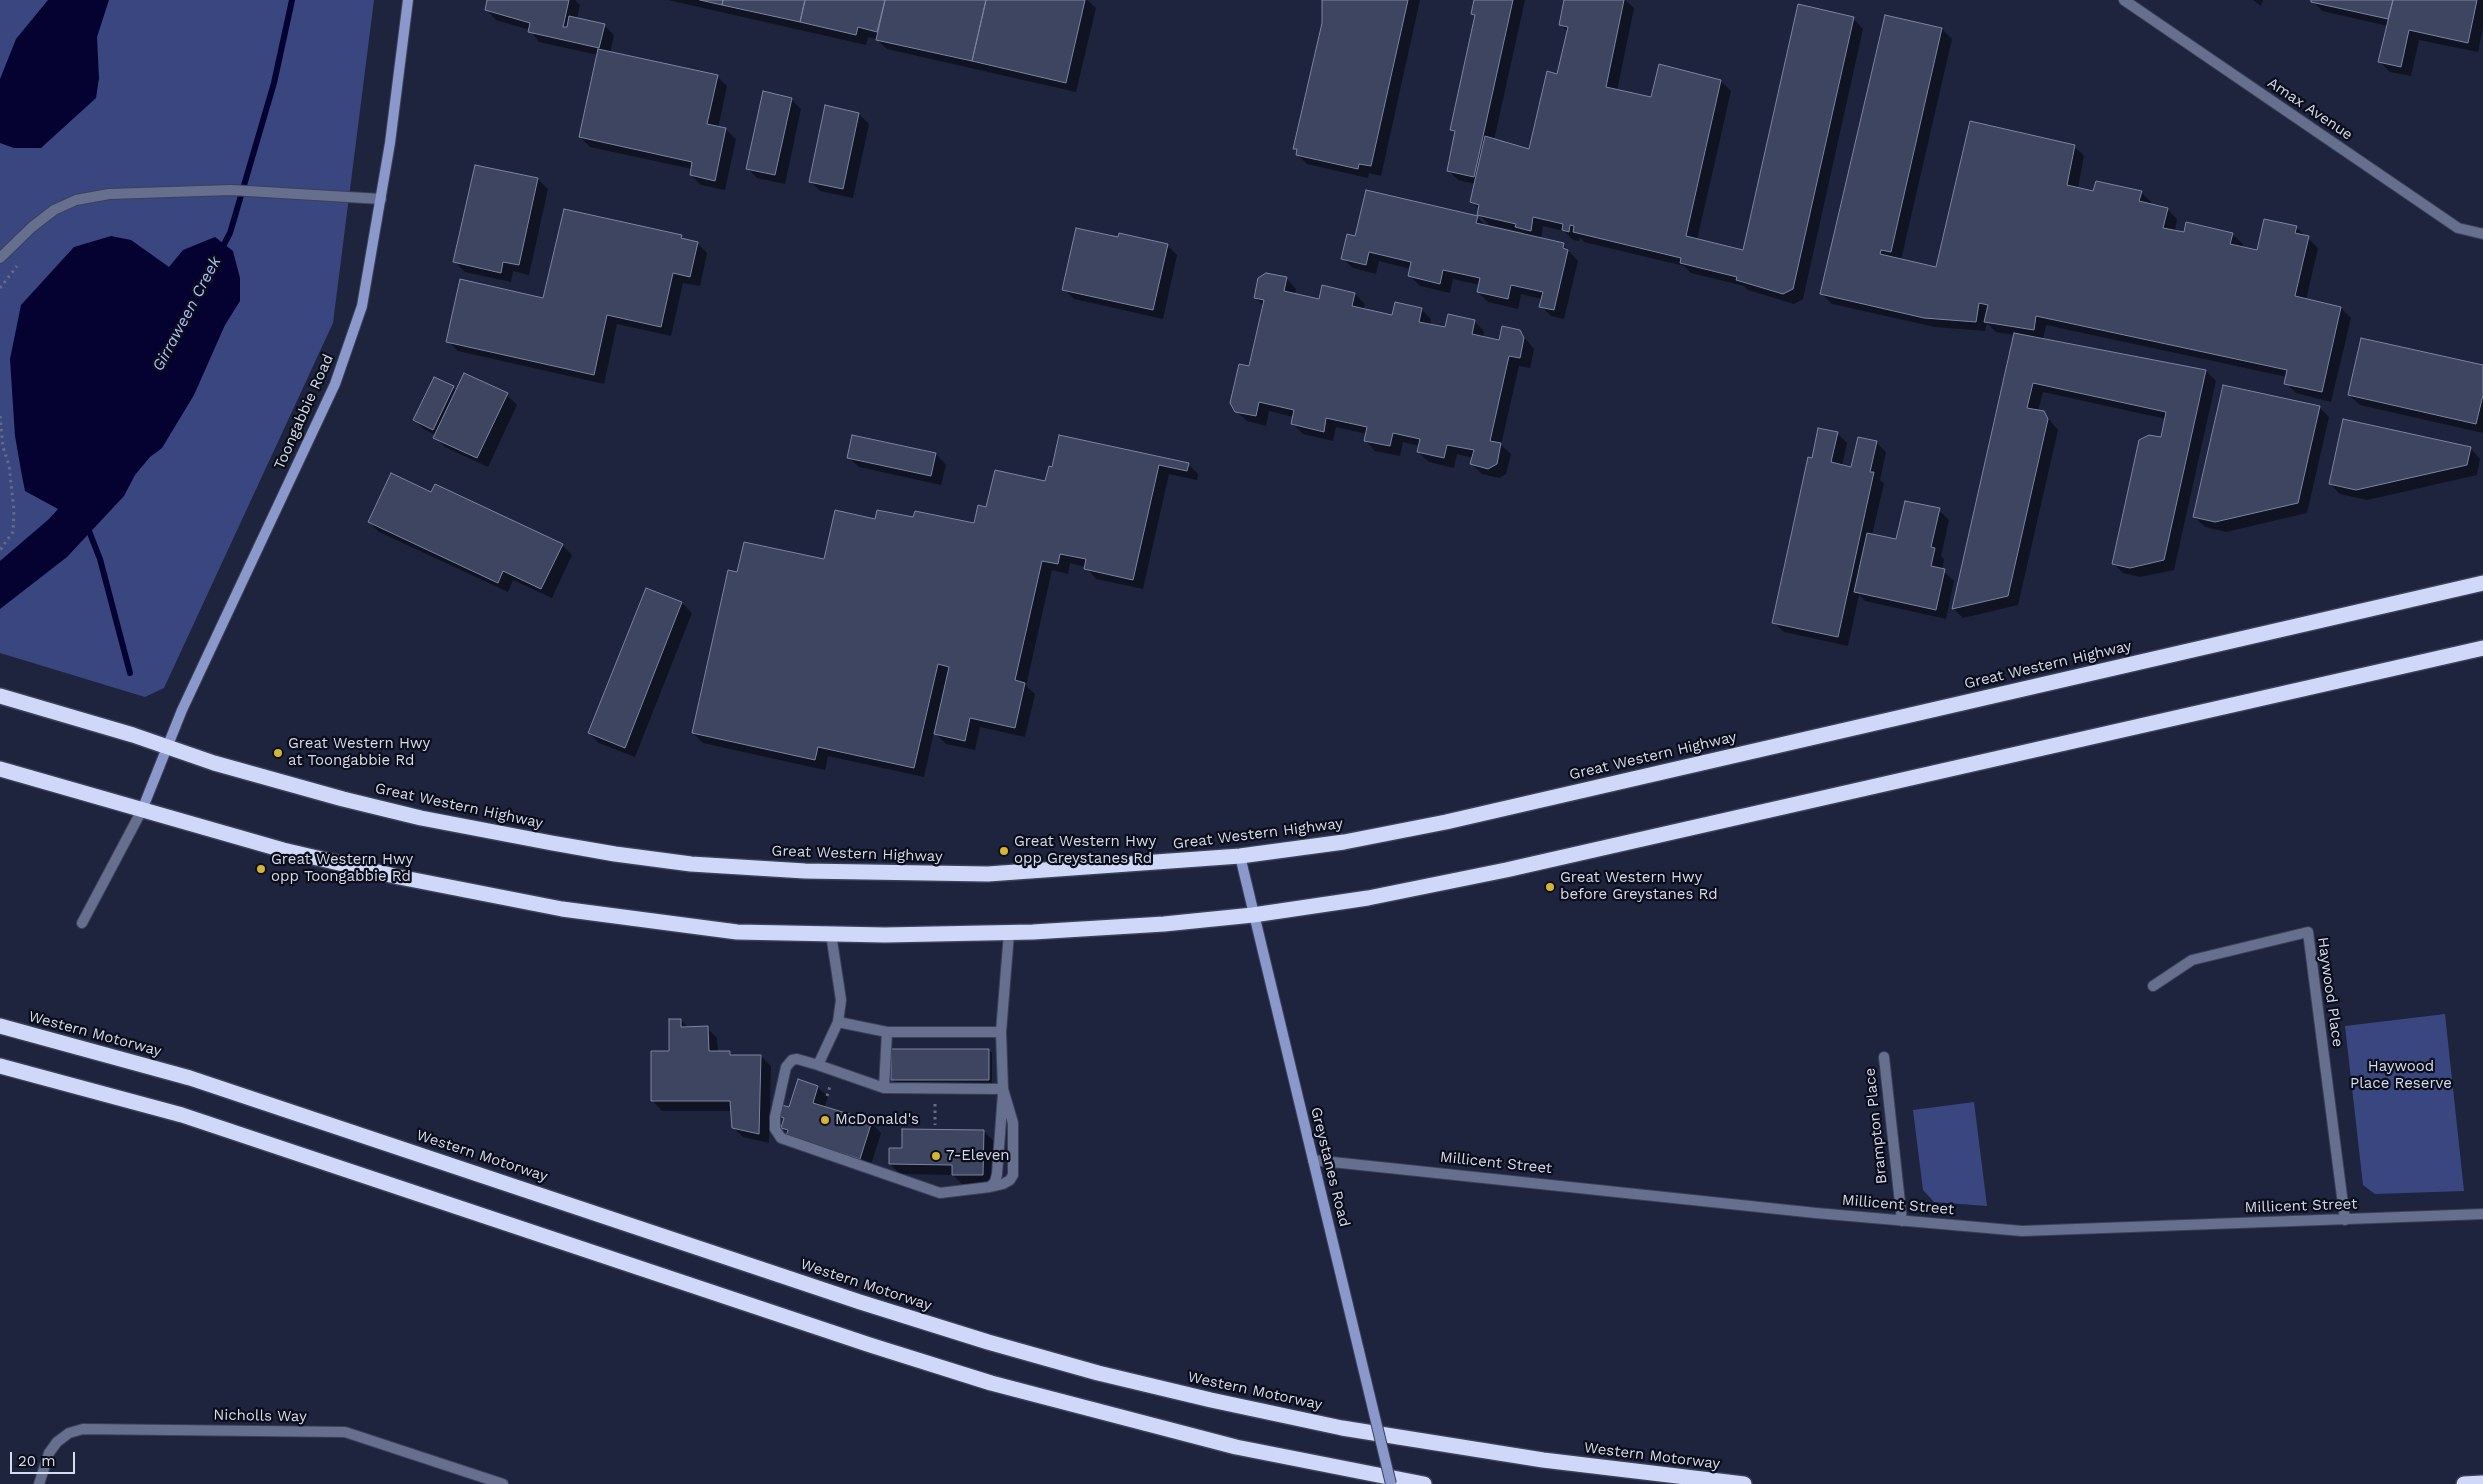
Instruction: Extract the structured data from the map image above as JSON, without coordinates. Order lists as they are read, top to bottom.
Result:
{
  "streets": {
    "highway": ["Great Western Highway", "Western Motorway"],
    "main road": ["Toongabbie Road", "Greystanes Road"],
    "street": [
      "Amax Avenue",
      "Haywood Place",
      "Brampton Place",
      "Millicent Street",
      "Nicholls Way"
    ]
  },
  "crossings": [
    ["Toongabbie Road", "Great Western Highway"],
    ["Great Western Highway", "Greystanes Road"],
    ["Haywood Place", "Millicent Street"],
    ["Brampton Place", "Millicent Street"],
    ["Millicent Street", "Greystanes Road"]
  ],
  "water": ["Girraween Creek"],
  "parks": ["Haywood Place Reserve"],
  "places": [
    "Great Western Hwy at Toongabbie Rd",
    "Great Western Hwy opp Greystanes Rd",
    "Great Western Hwy opp Toongabbie Rd",
    "Great Western Hwy before Greystanes Rd",
    "McDonald's",
    "7-Eleven"
  ],
  "scale_bar": "20 m"
}
